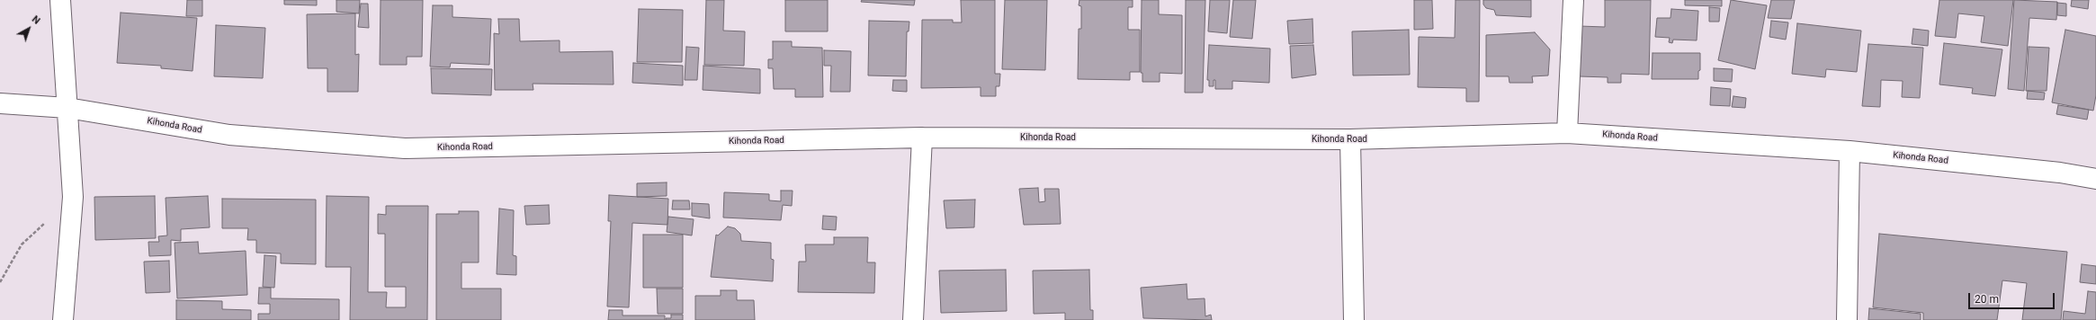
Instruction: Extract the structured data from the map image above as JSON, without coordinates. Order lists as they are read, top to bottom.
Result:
{
  "streets": {
    "street": ["Kihonda Road"]
  },
  "scale_bar": "20 m",
  "north": "top right"
}
